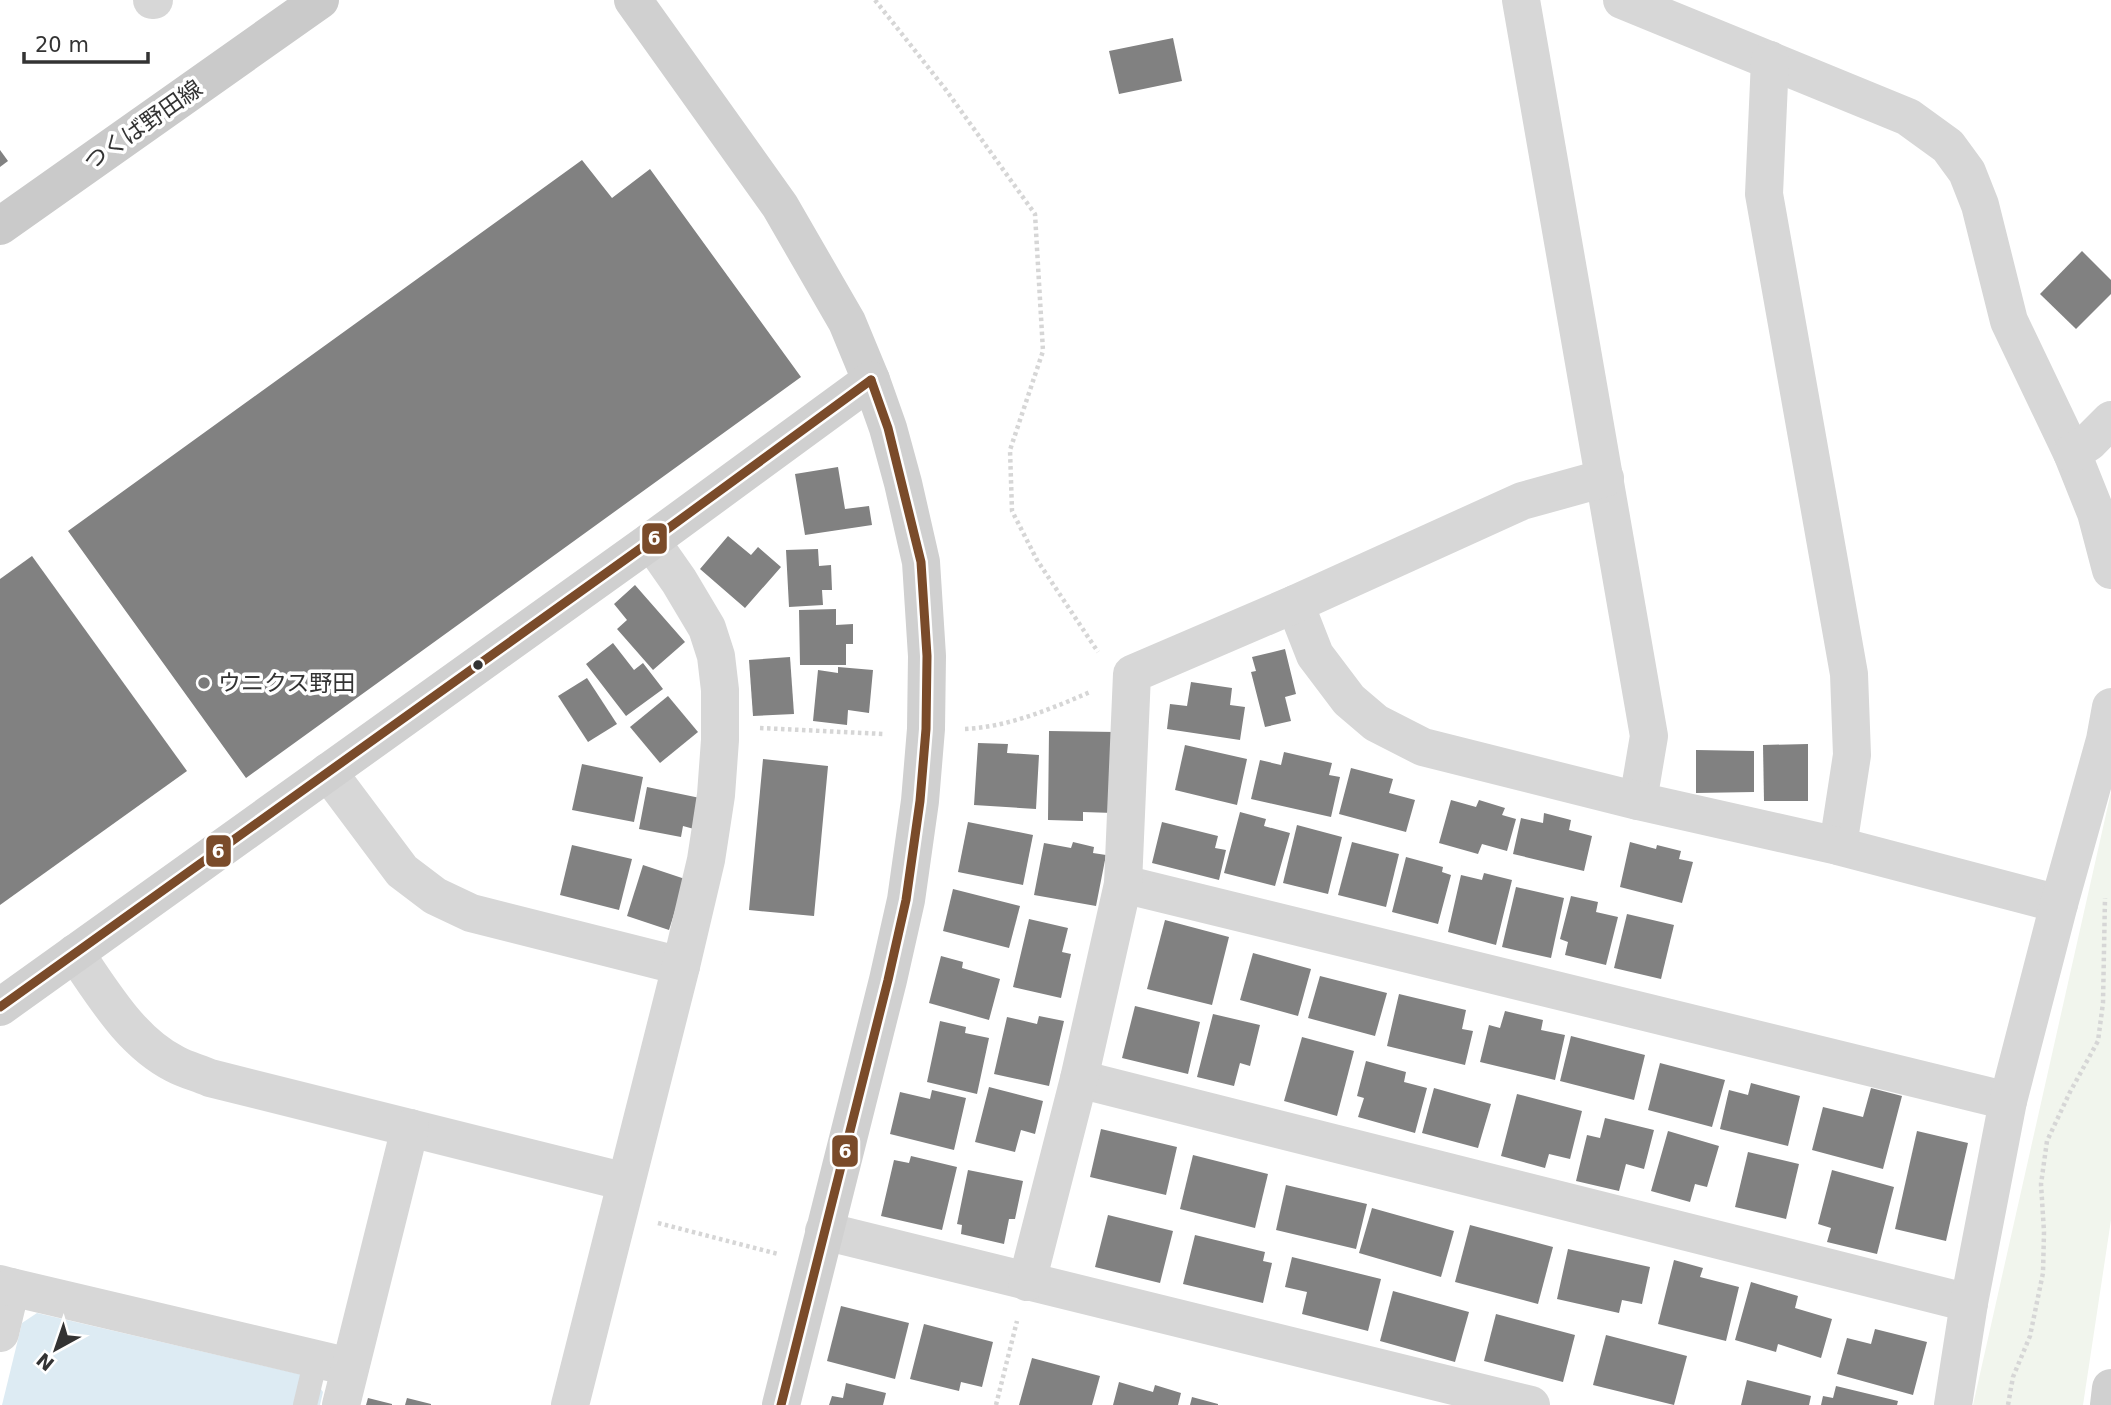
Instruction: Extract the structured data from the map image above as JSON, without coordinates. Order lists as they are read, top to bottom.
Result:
{
  "streets": {
    "main road": ["つくば野田線"]
  },
  "places": ["ウニクス野田"],
  "lines": ["transit line 6"],
  "scale_bar": "20 m",
  "north": "bottom left"
}
